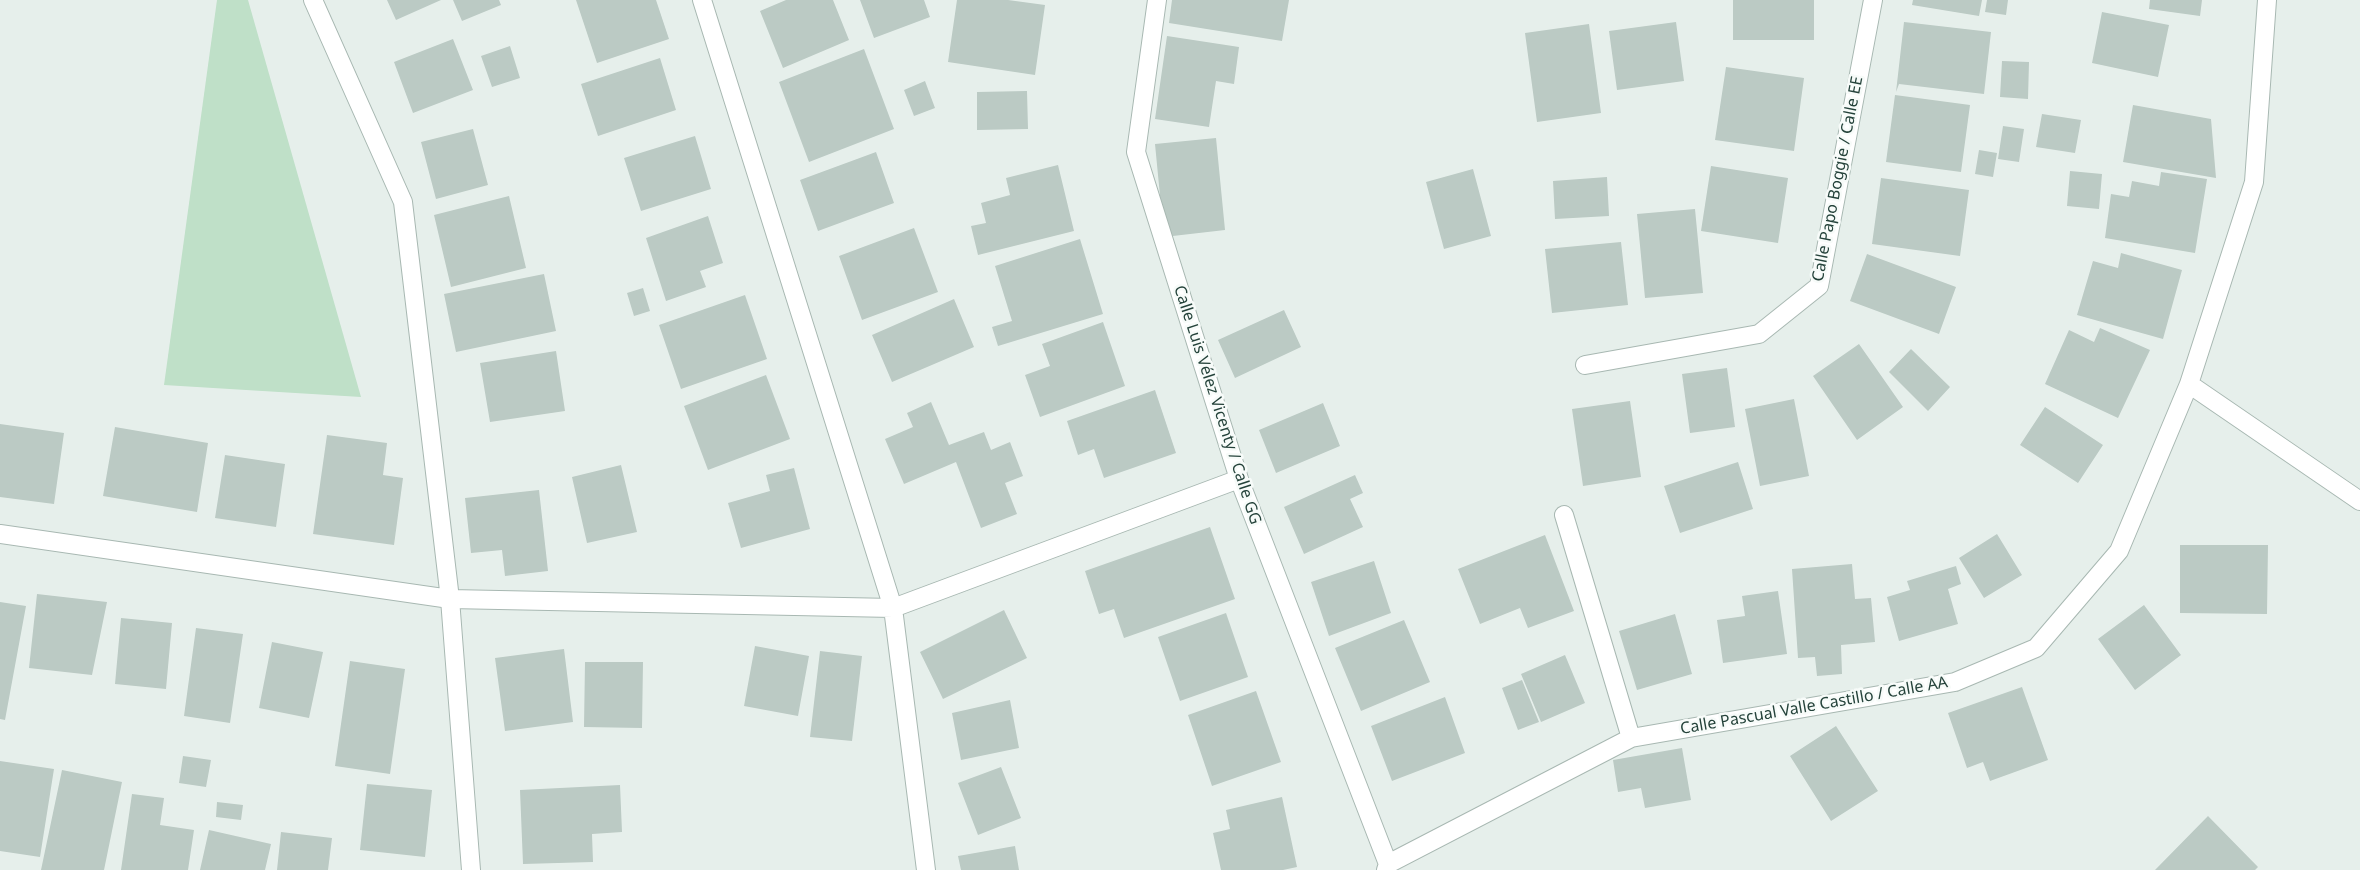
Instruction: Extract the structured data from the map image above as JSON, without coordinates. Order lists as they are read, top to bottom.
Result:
{
  "streets": {
    "street": ["Calle Papo Boggie / Calle EE", "Calle Luis Vélez Vicenty / Calle GG", "Calle Pascual Valle Castillo / Calle AA"]
  },
  "crossings": [
    ["Calle Luis Vélez Vicenty / Calle GG", "Calle Pascual Valle Castillo / Calle AA"]
  ]
}
